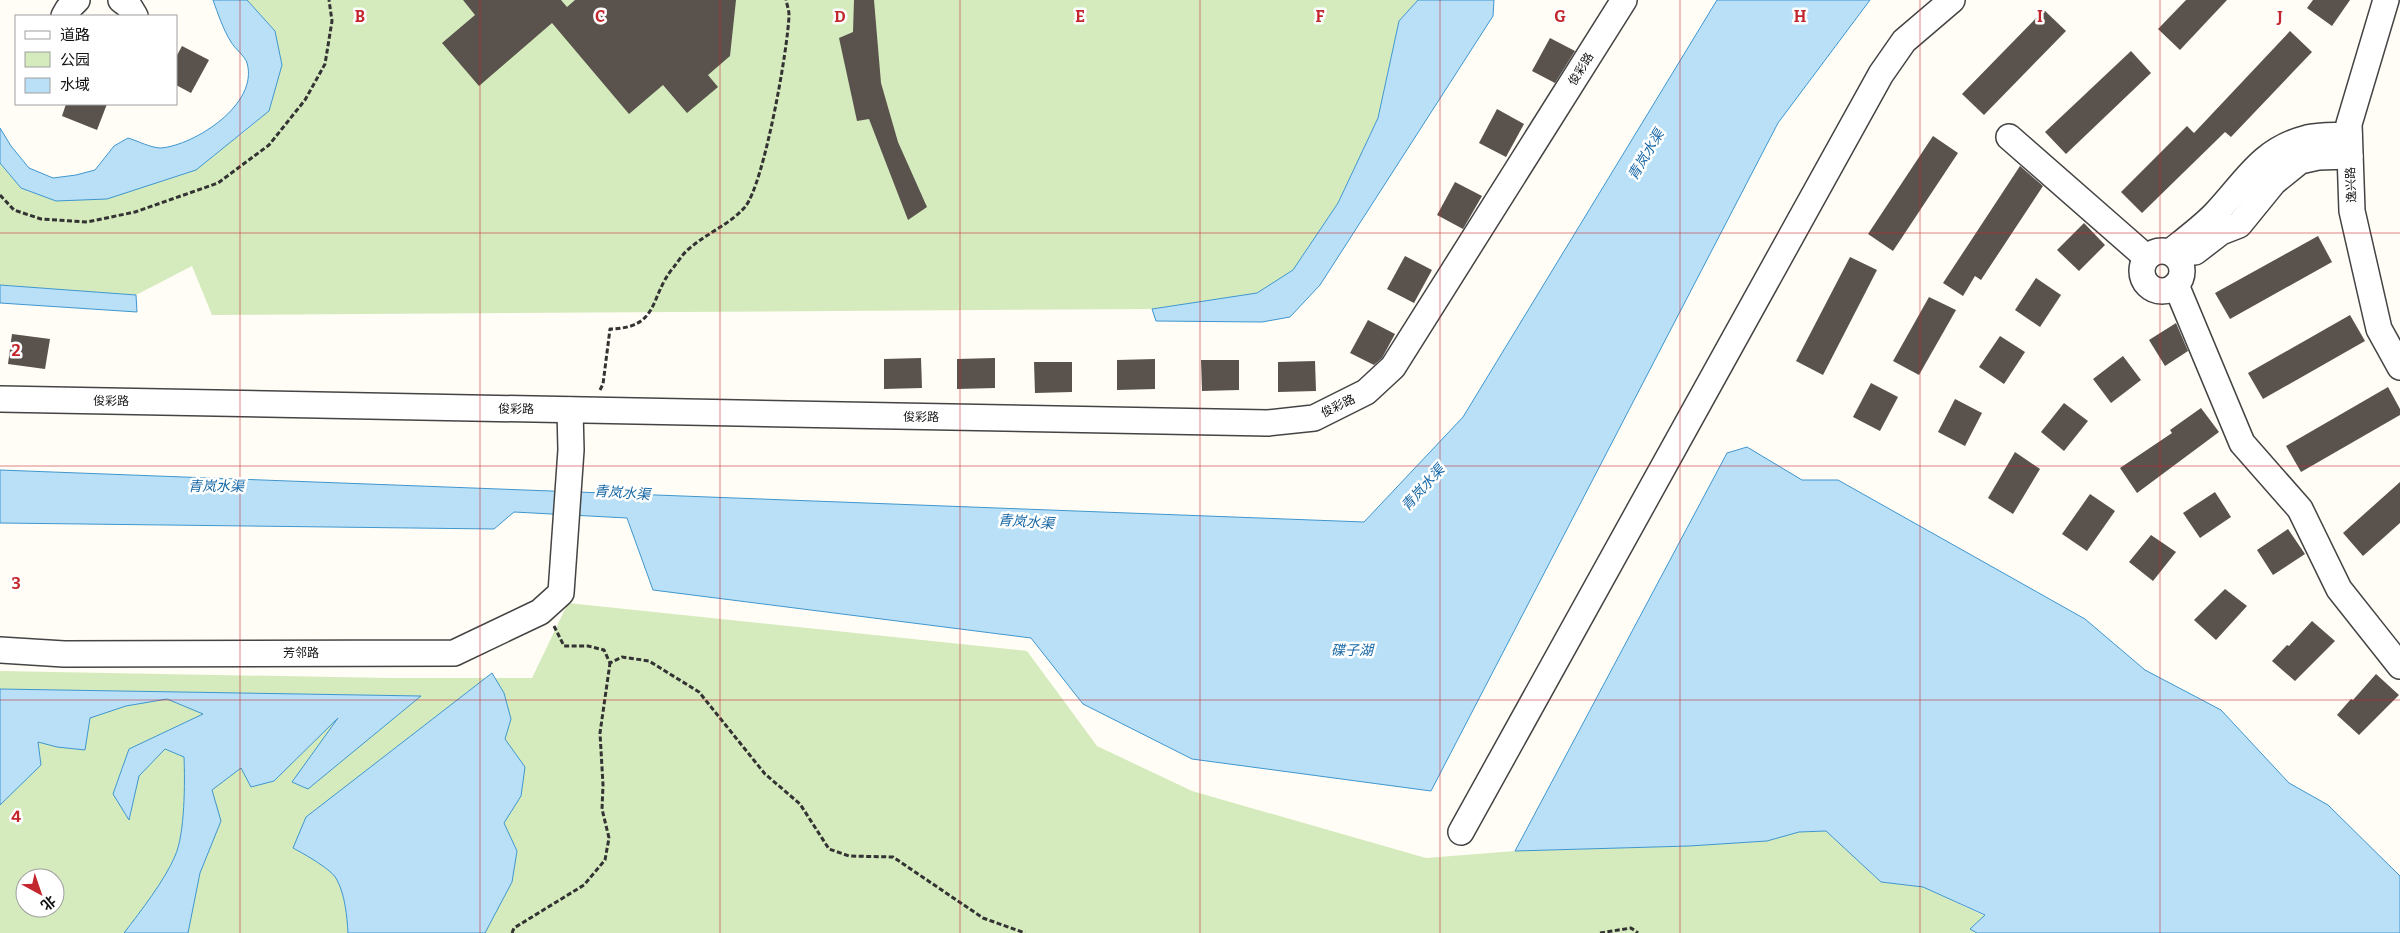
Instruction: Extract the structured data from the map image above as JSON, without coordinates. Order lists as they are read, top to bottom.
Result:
{
  "streets": {
    "street": ["俊彩路", "逸兴路", "芳邻路"]
  },
  "water": ["青岚水渠", "碟子湖"],
  "legend": ["道路", "公园", "水域"],
  "north": "bottom right",
  "grid": {
    "columns": [
      "B",
      "C",
      "D",
      "E",
      "F",
      "G",
      "H",
      "I",
      "J"
    ],
    "rows": ["2", "3", "4"]
  }
}
